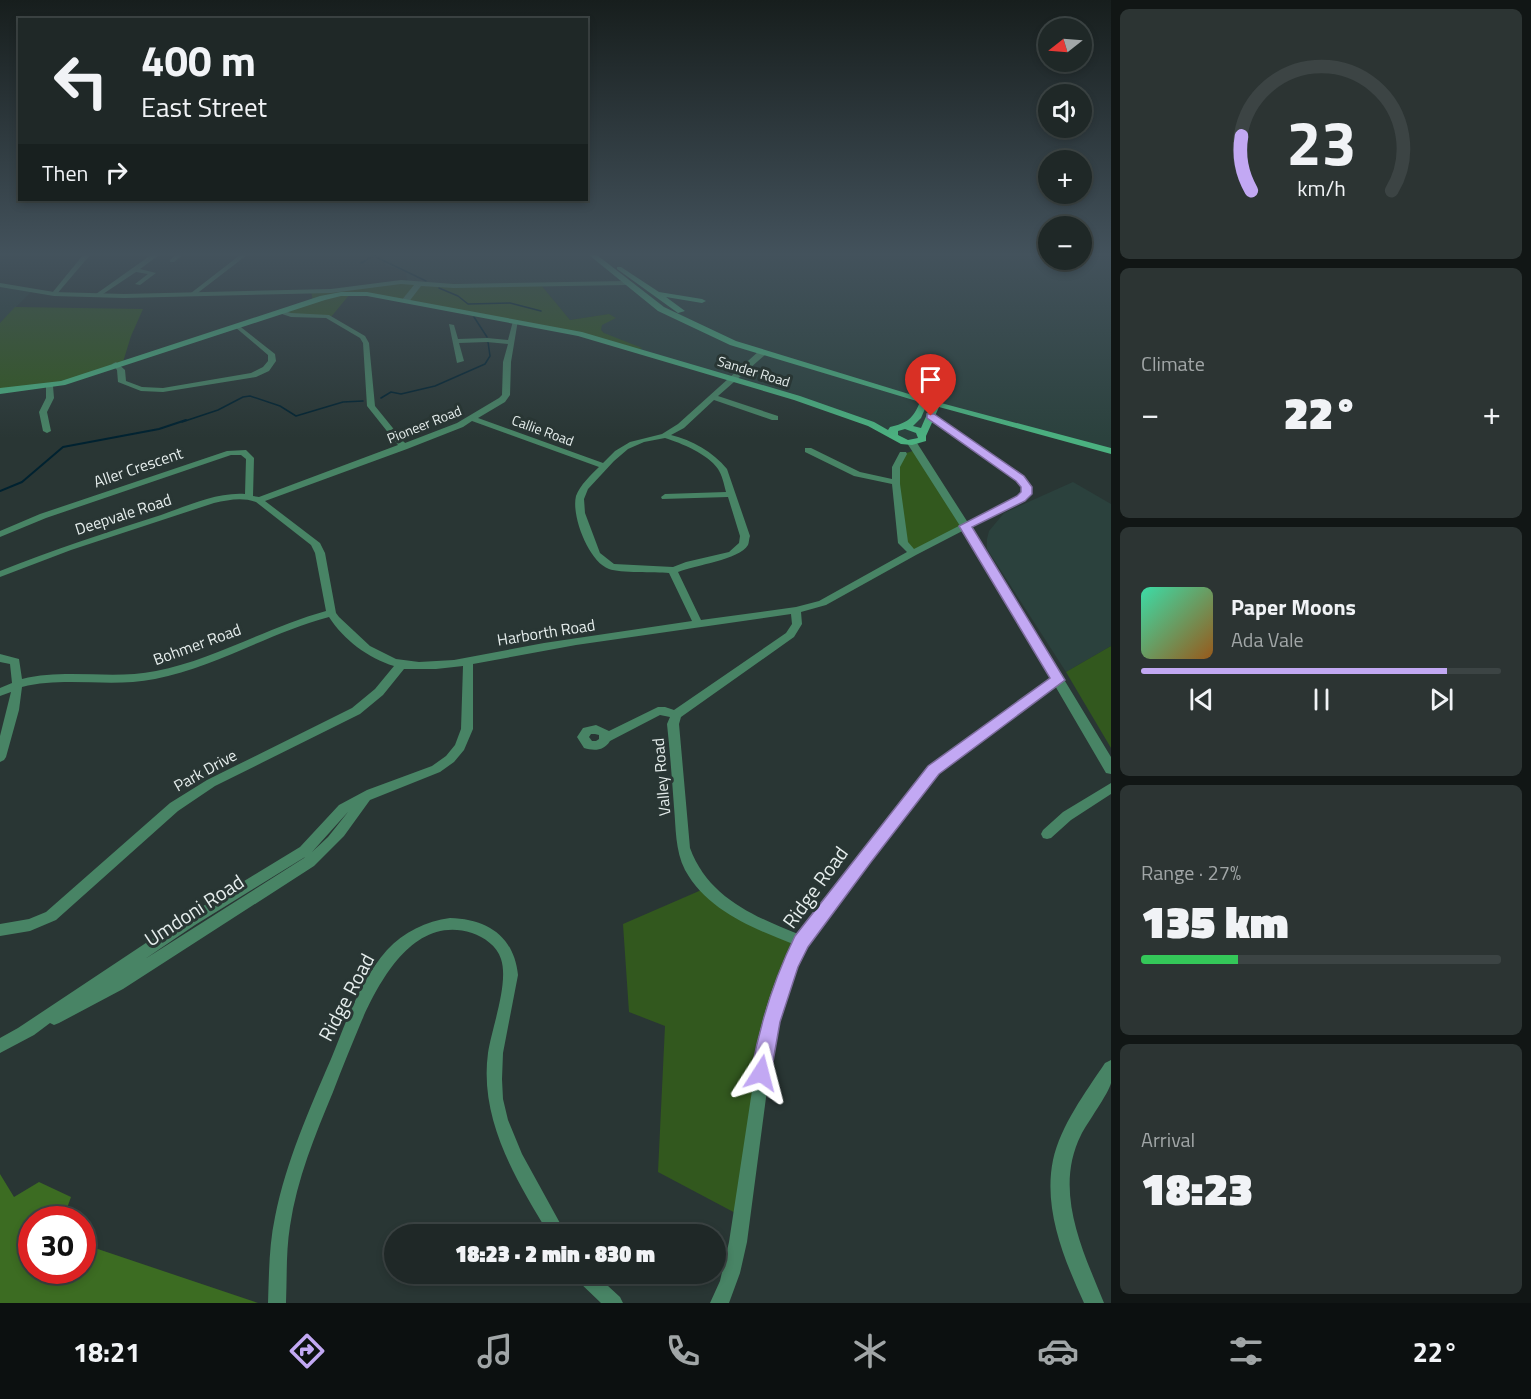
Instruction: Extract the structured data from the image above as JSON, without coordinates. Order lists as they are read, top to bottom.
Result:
{
  "streets": {
    "main road": ["Sander Road"],
    "street": [
      "Pioneer Road",
      "Callie Road",
      "Aller Crescent",
      "Deepvale Road",
      "Harborth Road",
      "Bohmer Road",
      "Park Drive",
      "Valley Road",
      "Ridge Road",
      "Umdoni Road"
    ]
  },
  "crossings": [
    ["Sander Road", "Pioneer Road"],
    ["Pioneer Road", "Callie Road"],
    ["Pioneer Road", "Aller Crescent"],
    ["Pioneer Road", "Deepvale Road"],
    ["Aller Crescent", "Deepvale Road"],
    ["Harborth Road", "Bohmer Road"],
    ["Harborth Road", "Park Drive"],
    ["Harborth Road", "Valley Road"],
    ["Harborth Road", "Umdoni Road"],
    ["Valley Road", "Ridge Road"]
  ],
  "north": "left",
  "page": {
    "map_buttons": ["+", "−"],
    "turn": ["400 m", "East Street"],
    "then": "Then",
    "tile": [
      "Climate",
      ["Range · 27%", "135 km"],
      ["Arrival", "18:23"]
    ],
    "heat": ["−", "22°", "+"],
    "song": ["Paper Moons", "Ada Vale"],
    "limit": "30",
    "trip": "18:23 · 2 min · 830 m",
    "tabs": ["18:21", "22°"],
    "gauge": ["23", "km/h"]
  }
}
